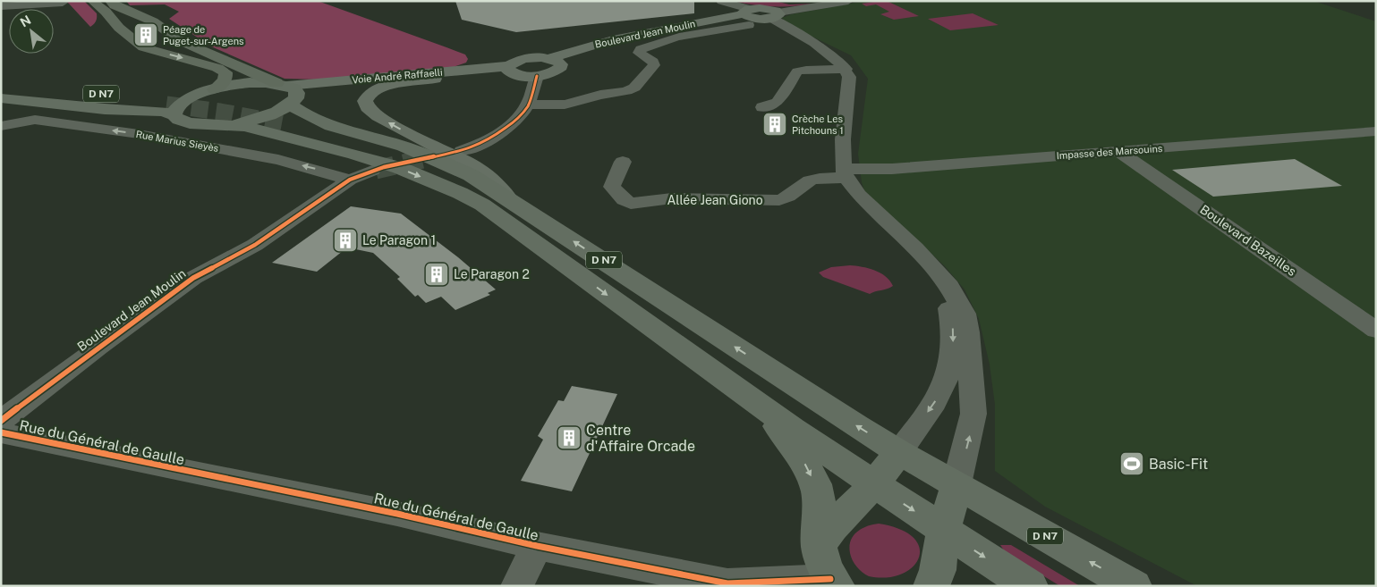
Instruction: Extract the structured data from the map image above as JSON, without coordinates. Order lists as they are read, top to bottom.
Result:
{
  "streets": {
    "main road": ["D N7"],
    "street": [
      "Boulevard Jean Moulin",
      "Voie André Raffaelli",
      "Rue Marius Sieyès",
      "Impasse des Marsouins",
      "Allée Jean Giono",
      "Boulevard Bazeilles",
      "Rue du Général de Gaulle"
    ]
  },
  "crossings": [
    ["Boulevard Jean Moulin", "Rue Marius Sieyès"],
    ["Voie André Raffaelli", "D N7"],
    ["Impasse des Marsouins", "Allée Jean Giono"],
    ["Impasse des Marsouins", "Boulevard Bazeilles"]
  ],
  "one_way": ["Rue Marius Sieyès"],
  "places": {
    "building": [
      "Péage de Puget-sur-Argens",
      "Crèche Les Pitchouns 1",
      "Le Paragon 1",
      "Le Paragon 2",
      "Centre d'Affaire Orcade"
    ],
    "sports": ["Basic-Fit"]
  },
  "north": "top left"
}
